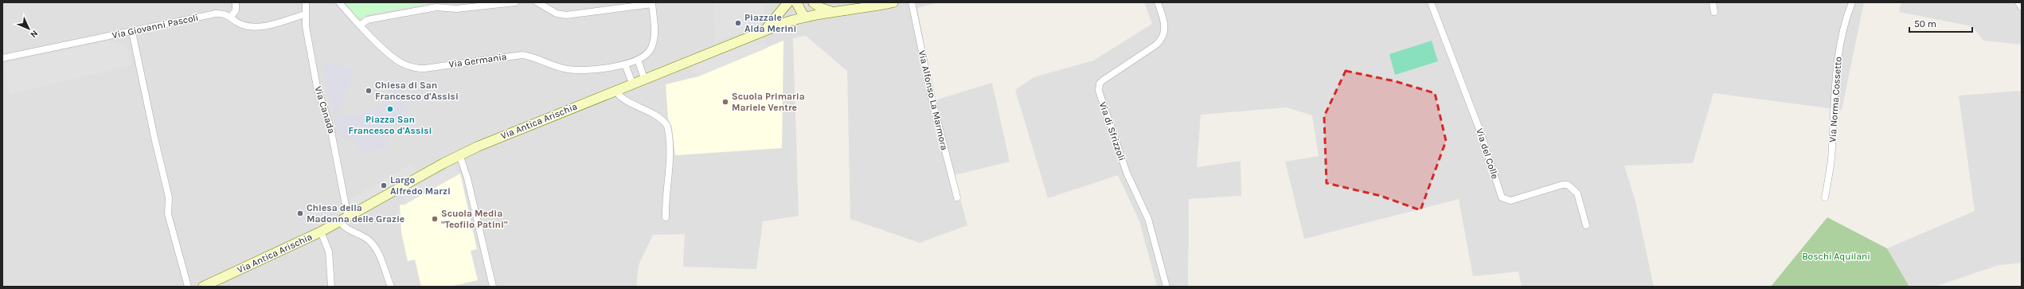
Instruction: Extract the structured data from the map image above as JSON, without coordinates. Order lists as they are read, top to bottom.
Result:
{
  "streets": {
    "main road": ["Via Antica Arischia"],
    "street": [
      "Via Giovanni Pascoli",
      "Via Germania",
      "Via Norma Cossetto",
      "Via Alfonso La Marmora",
      "Via Canada",
      "Via di Sfrizzoli",
      "Via del Colle"
    ]
  },
  "crossings": [
    ["Via Giovanni Pascoli", "Via Canada"],
    ["Via Canada", "Via Antica Arischia"]
  ],
  "parks": ["Boschi Aquilani"],
  "places": [
    "Piazzale Alda Merini",
    "Chiesa di San Francesco d'Assisi",
    "Scuola Primaria Mariele Ventre",
    "Piazza San Francesco d'Assisi",
    "Largo Alfredo Marzi",
    "Chiesa della Madonna delle Grazie",
    "Scuola Media \"Teofilo Patini\""
  ],
  "scale_bar": "50 m",
  "north": "bottom right"
}
